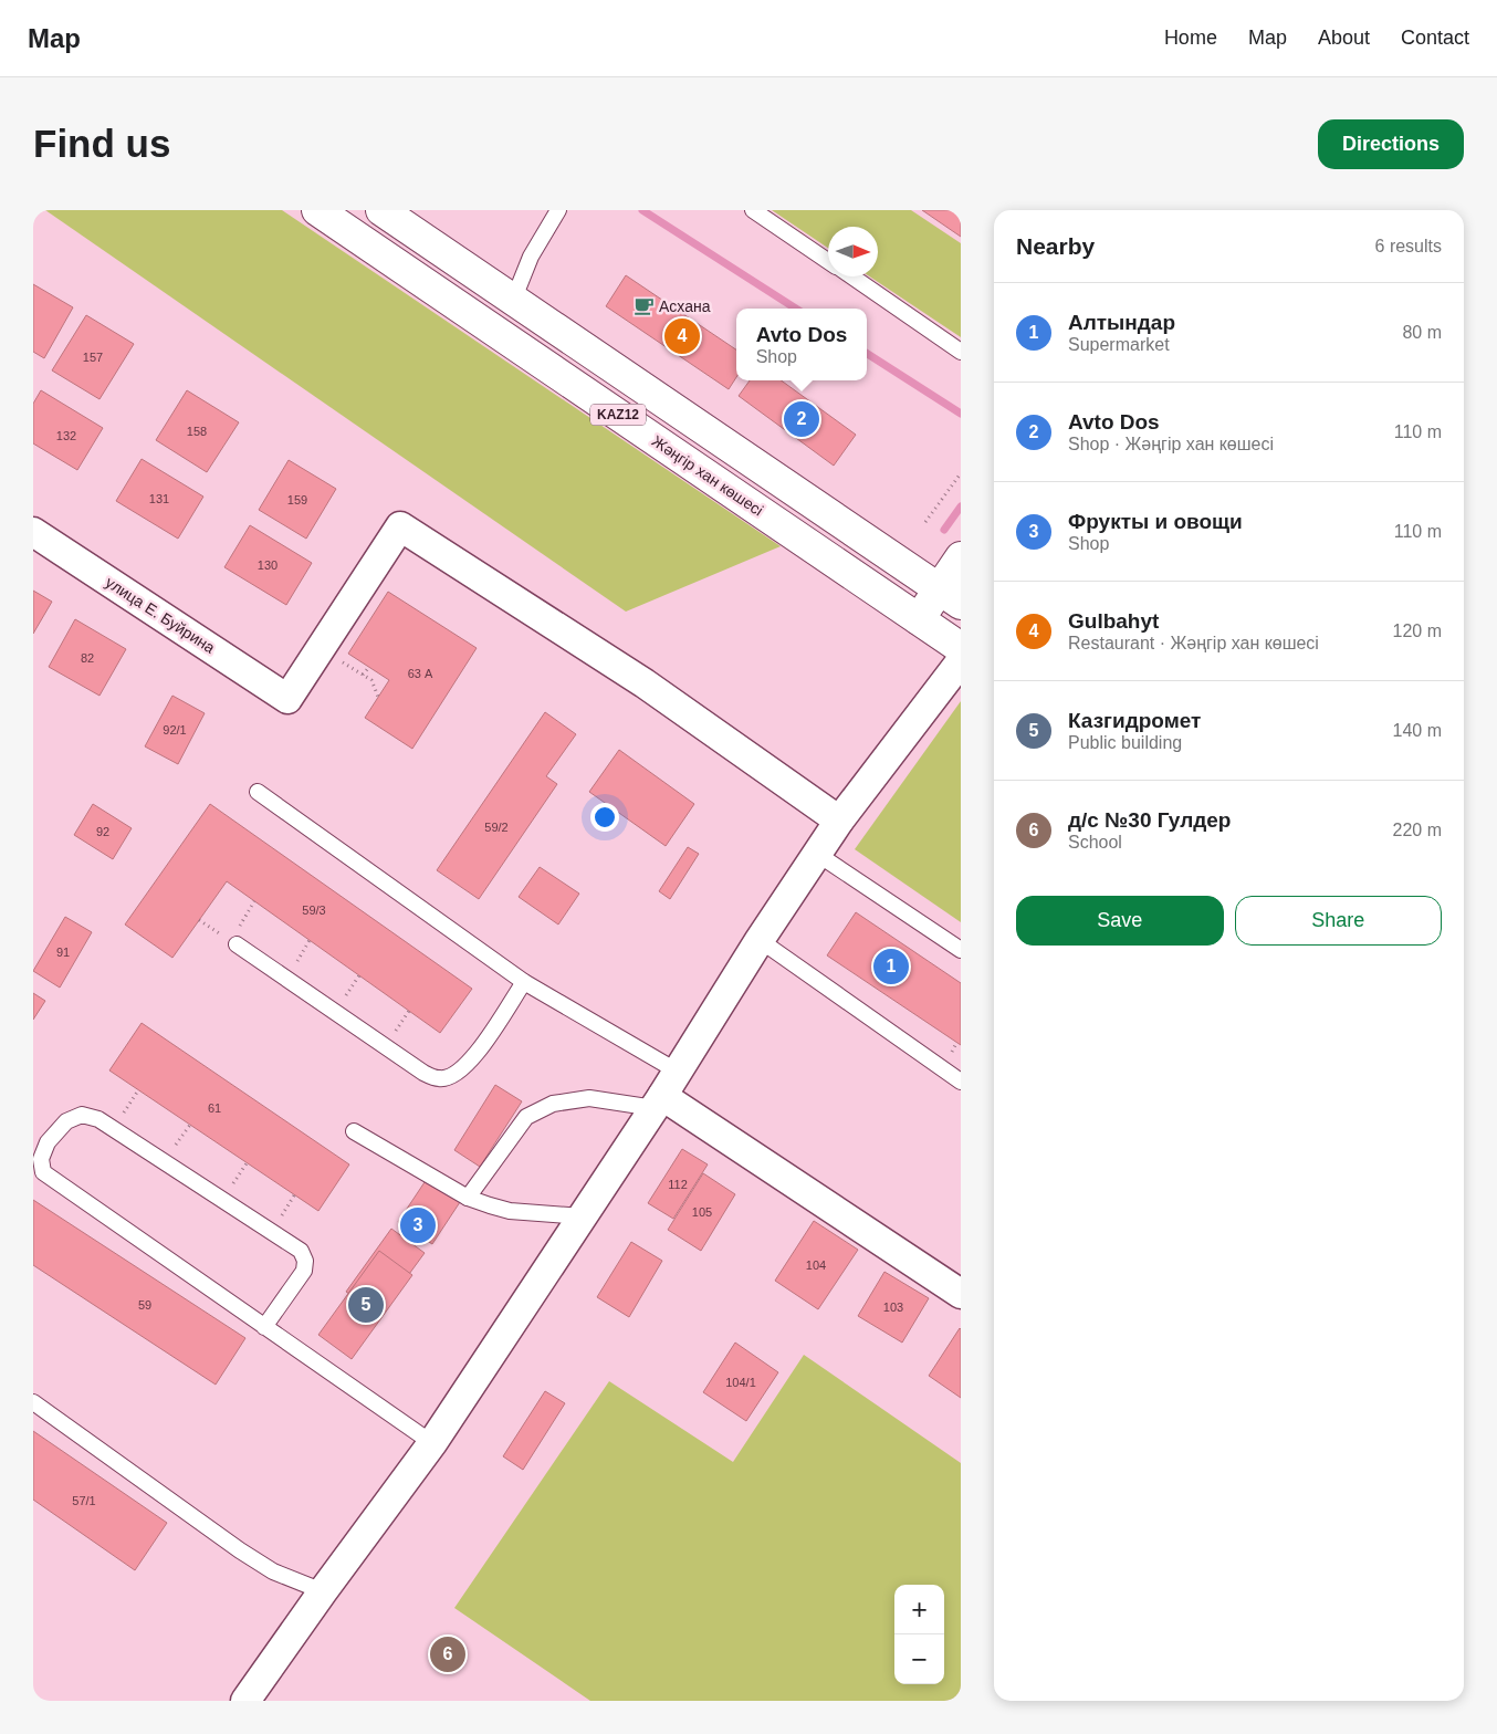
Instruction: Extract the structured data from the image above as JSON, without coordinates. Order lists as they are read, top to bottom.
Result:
{
  "streets": {
    "main road": ["KAZ12", "Жәңгір хан көшесі"],
    "street": ["улица Е. Буйрина"]
  },
  "places": {
    "cafe": ["Асхана"]
  },
  "house_numbers": [
    "157",
    "158",
    "132",
    "131",
    "159",
    "130",
    "82",
    "63 А",
    "92/1",
    "59/2",
    "92",
    "59/3",
    "91",
    "61",
    "112",
    "105",
    "104",
    "59",
    "103",
    "104/1",
    "57/1"
  ],
  "north": "right",
  "page": {
    "header": "Map",
    "nav": [
      "Home",
      "Map",
      "About",
      "Contact"
    ],
    "buttons": [
      "Directions",
      ["Save", "Share"]
    ],
    "title": "Find us",
    "heading": ["Nearby", "6 results"],
    "list": [
      {
        "mark": "1",
        "name": "Алтындар",
        "note": "Supermarket",
        "value": "80 m"
      },
      {
        "mark": "2",
        "name": "Avto Dos",
        "note": "Shop · Жәңгір хан көшесі",
        "value": "110 m"
      },
      {
        "mark": "3",
        "name": "Фрукты и овощи",
        "note": "Shop",
        "value": "110 m"
      },
      {
        "mark": "4",
        "name": "Gulbahyt",
        "note": "Restaurant · Жәңгір хан көшесі",
        "value": "120 m"
      },
      {
        "mark": "5",
        "name": "Казгидромет",
        "note": "Public building",
        "value": "140 m"
      },
      {
        "mark": "6",
        "name": "д/с №30 Гулдер",
        "note": "School",
        "value": "220 m"
      }
    ],
    "popup": ["Avto Dos", "Shop"],
    "pins": [
      "4",
      "2",
      "1",
      "3",
      "5",
      "6"
    ],
    "map_buttons": ["+", "−"]
  }
}
